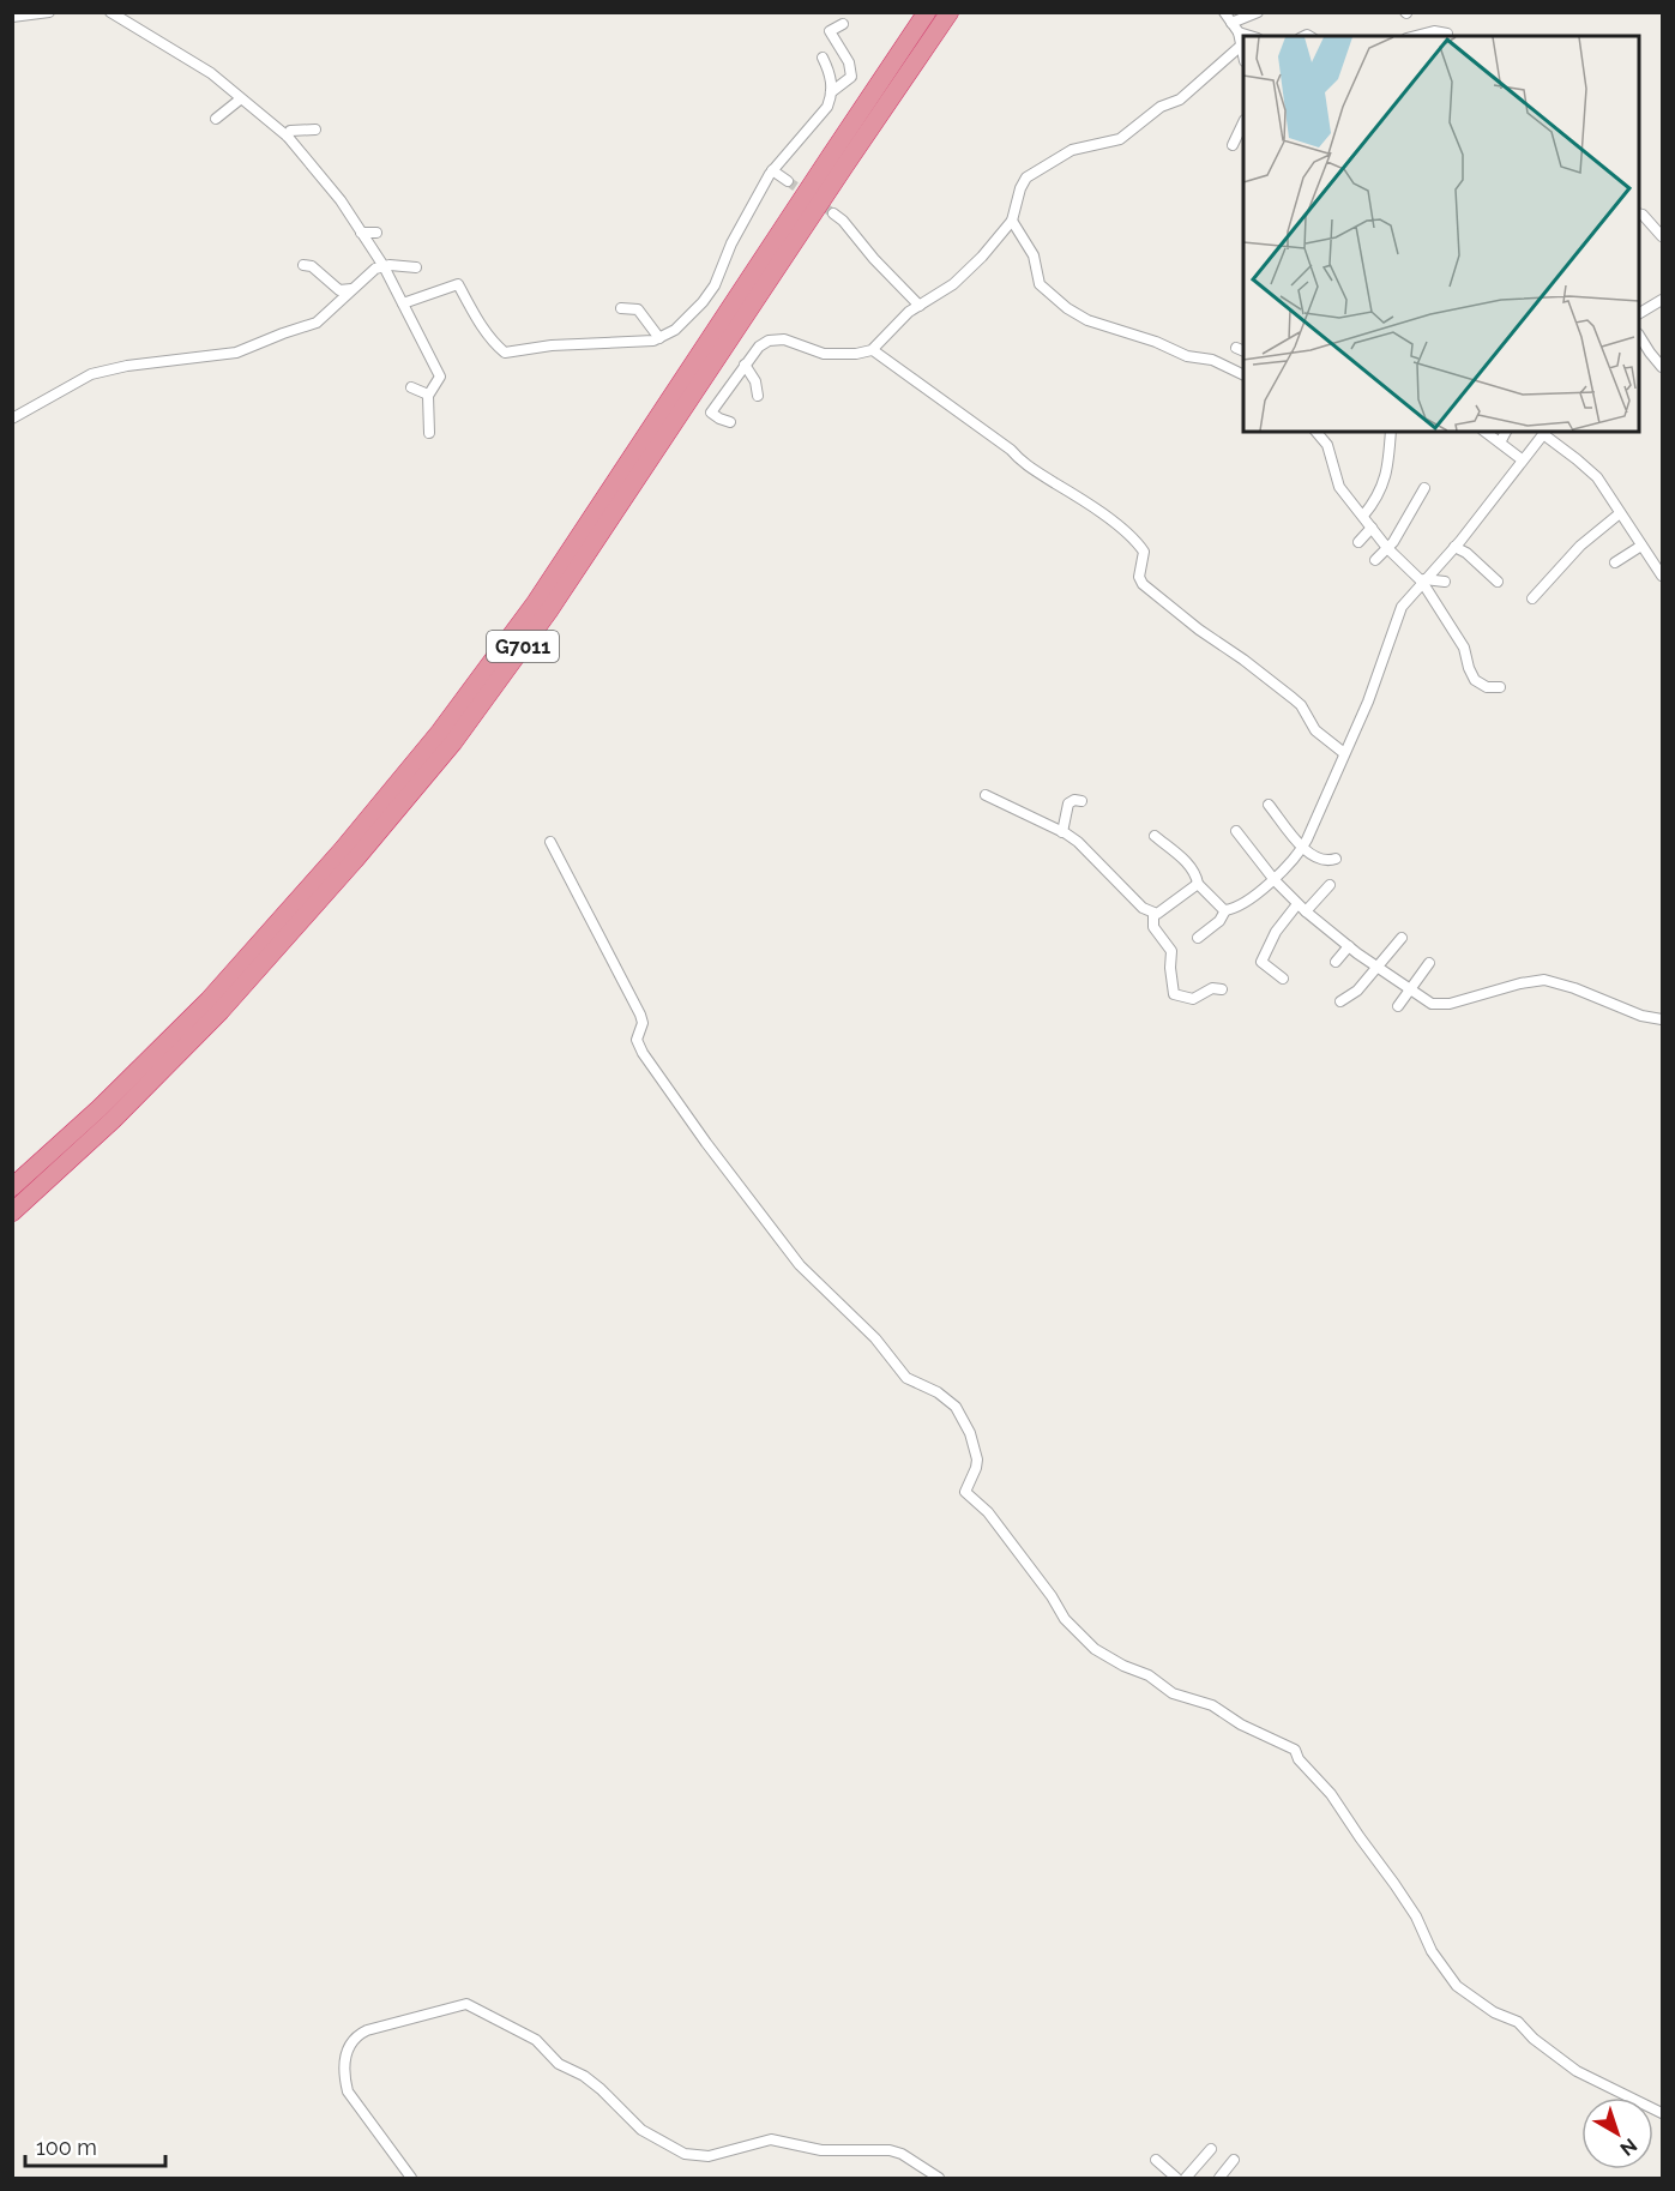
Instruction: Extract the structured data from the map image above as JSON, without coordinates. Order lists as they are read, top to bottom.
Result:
{
  "streets": {
    "highway": ["G7011"]
  },
  "scale_bar": "100 m",
  "north": "bottom right"
}
